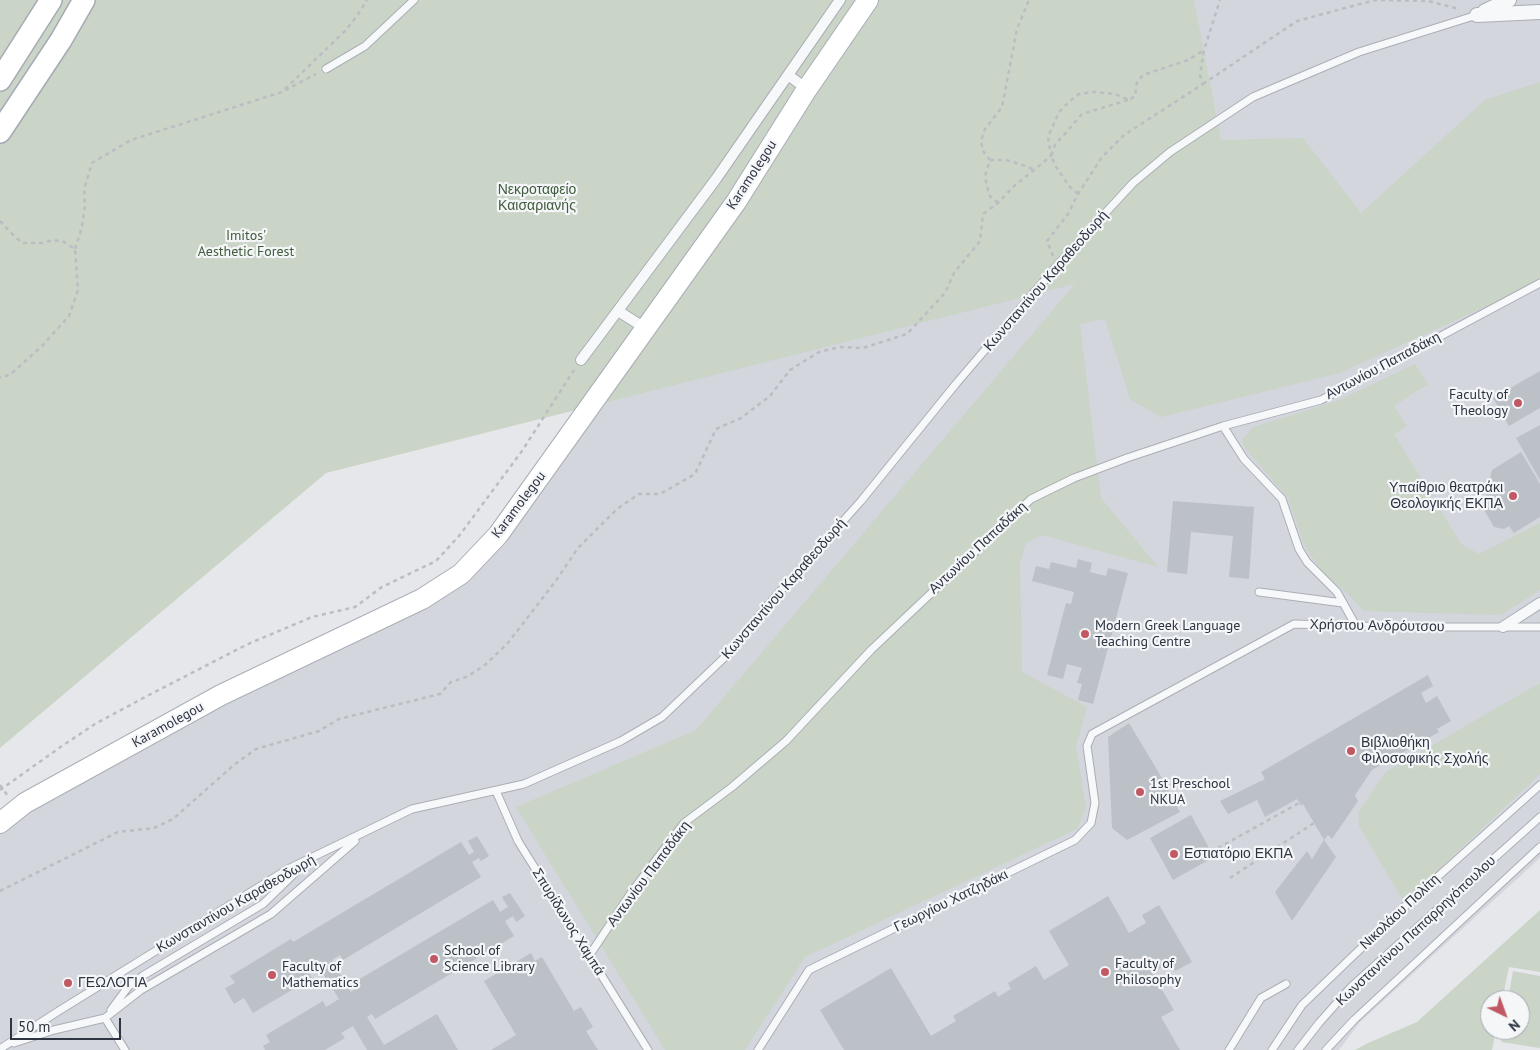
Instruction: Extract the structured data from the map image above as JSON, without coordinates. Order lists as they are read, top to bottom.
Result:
{
  "streets": {
    "main road": ["Karamolegou"],
    "street": ["Κωνσταντίνου Καραθεοδωρή"],
    "lane": [
      "Αντωνίου Παπαδάκη",
      "Χρήστου Ανδρόυτσου",
      "Γεωργίου Χατζηδάκι",
      "Νικολάου Πολίτη",
      "Σπυρίδωνος Χαμπά",
      "Κωνσταντίνου Παπαρρηγόπουλου"
    ]
  },
  "crossings": [
    ["Κωνσταντίνου Καραθεοδωρή", "Σπυρίδωνος Χαμπά"],
    ["Αντωνίου Παπαδάκη", "Σπυρίδωνος Χαμπά"],
    ["Χρήστου Ανδρόυτσου", "Γεωργίου Χατζηδάκι"]
  ],
  "parks": ["Νεκροταφείο Καισαριανής", "Imitos' Aesthetic Forest"],
  "places": [
    "Faculty of Theology",
    "Υπαίθριο θεατράκι Θεολογικής ΕΚΠΑ",
    "Modern Greek Language Teaching Centre",
    "Βιβλιοθήκη Φιλοσοφικής Σχολής",
    "1st Preschool NKUA",
    "Εστιατόριο ΕΚΠΑ",
    "School of Science Library",
    "Faculty of Philosophy",
    "Faculty of Mathematics",
    "ΓΕΩΛΟΓΙΑ"
  ],
  "scale_bar": "50 m",
  "north": "bottom right"
}
